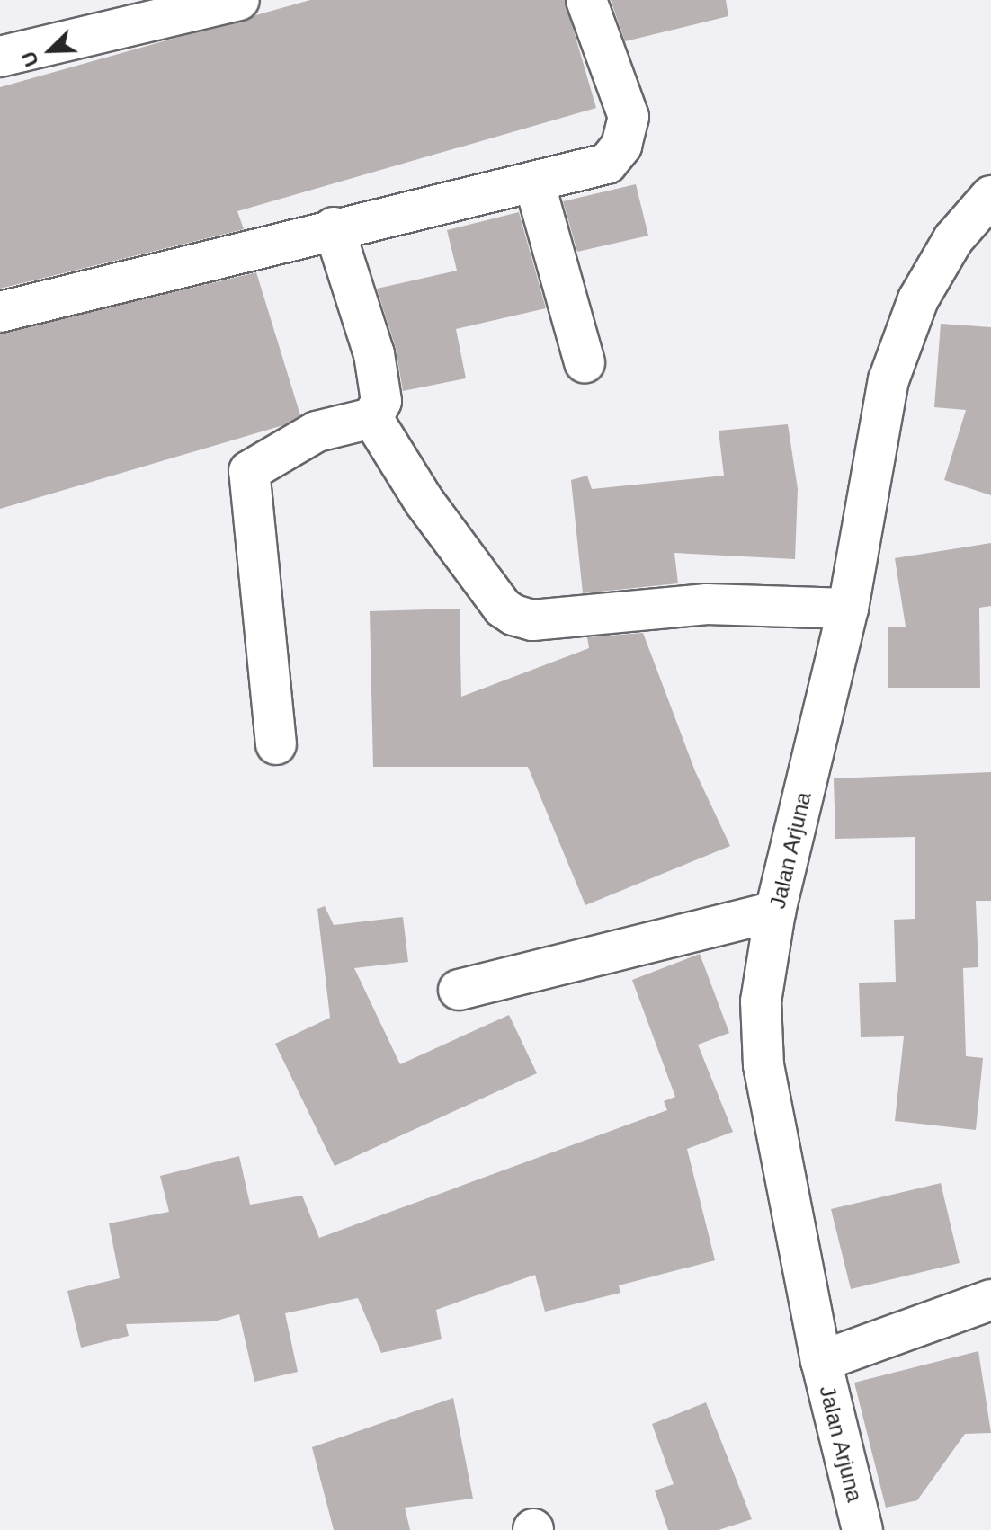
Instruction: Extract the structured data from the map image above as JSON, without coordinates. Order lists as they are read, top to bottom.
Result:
{
  "streets": {
    "street": ["Jalan Arjuna"]
  },
  "north": "bottom left"
}
